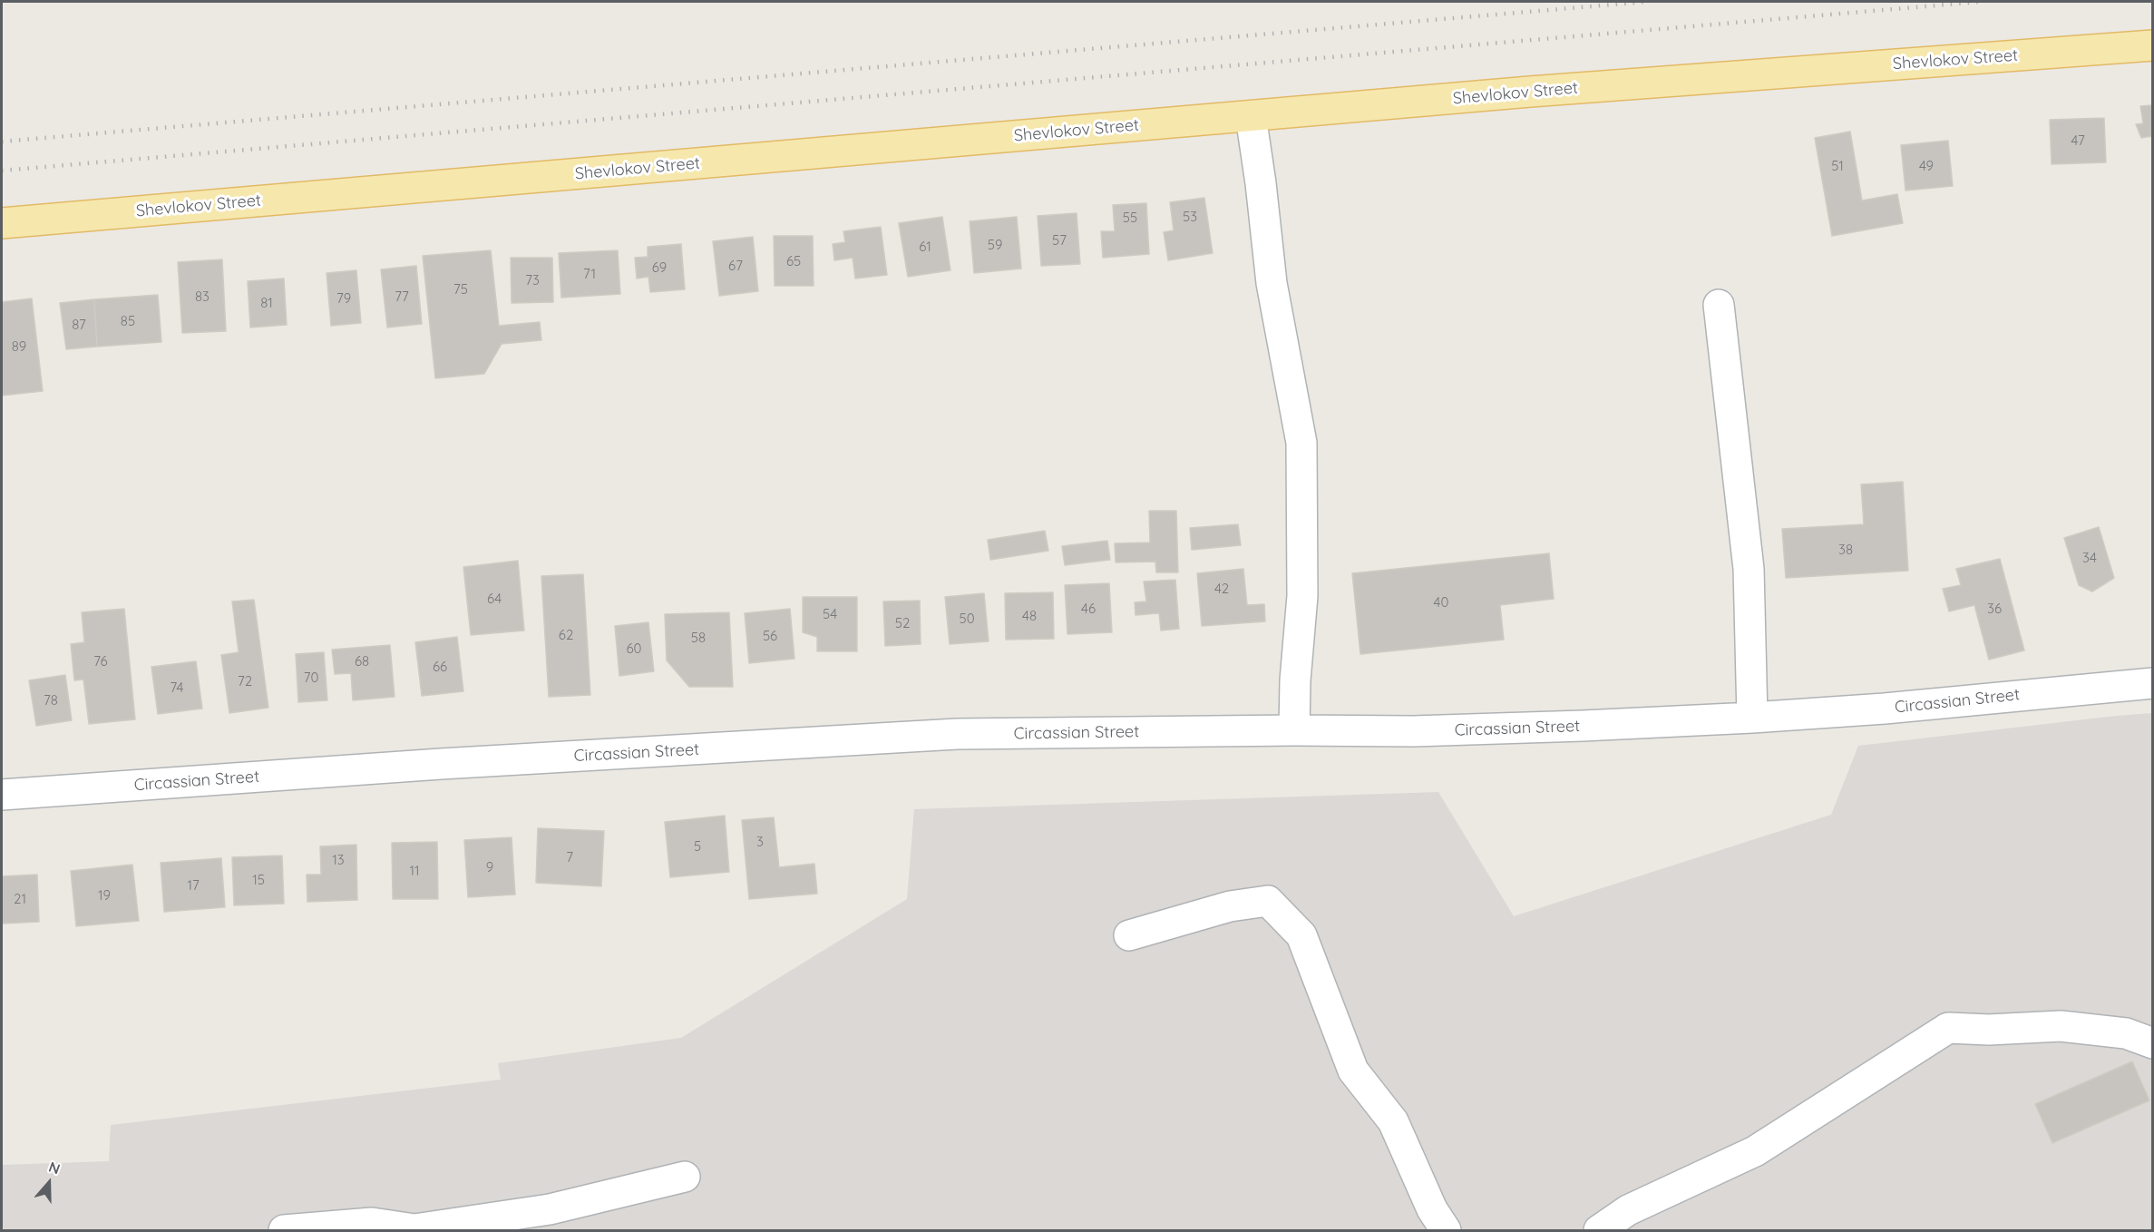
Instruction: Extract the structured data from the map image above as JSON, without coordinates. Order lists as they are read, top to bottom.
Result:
{
  "streets": {
    "main road": ["Shevlokov Street"],
    "street": ["Circassian Street"]
  },
  "house_numbers": [
    "47",
    "51",
    "49",
    "53",
    "55",
    "57",
    "59",
    "61",
    "65",
    "67",
    "69",
    "71",
    "73",
    "75",
    "83",
    "77",
    "79",
    "81",
    "85",
    "87",
    "89",
    "38",
    "34",
    "42",
    "64",
    "40",
    "46",
    "36",
    "54",
    "48",
    "50",
    "52",
    "62",
    "56",
    "58",
    "60",
    "76",
    "68",
    "66",
    "70",
    "72",
    "74",
    "78",
    "3",
    "5",
    "7",
    "13",
    "9",
    "11",
    "15",
    "17",
    "19",
    "21"
  ],
  "north": "top"
}
